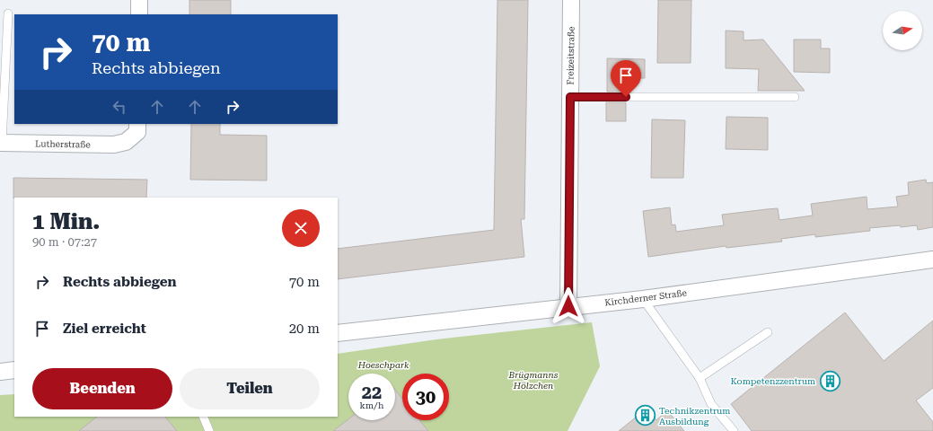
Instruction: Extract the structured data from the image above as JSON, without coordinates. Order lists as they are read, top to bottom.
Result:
{
  "streets": {
    "street": ["Freizeitstraße", "Lutherstraße", "Kirchderner Straße"]
  },
  "crossings": [
    ["Freizeitstraße", "Kirchderner Straße"]
  ],
  "parks": ["Hoeschpark", "Brügmanns Hölzchen"],
  "places": {
    "building": ["Kompetenzzentrum", "Technikzentrum Ausbildung"]
  },
  "north": "right",
  "page": {
    "turn": ["70 m", "Rechts abbiegen"],
    "heading": ["1 Min.", "90 m · 07:27"],
    "list": [
      {
        "name": "Rechts abbiegen",
        "value": "70 m"
      },
      {
        "name": "Ziel erreicht",
        "value": "20 m"
      }
    ],
    "buttons": ["Beenden", "Teilen"],
    "speed": "22 km/h",
    "limit": "30"
  }
}
